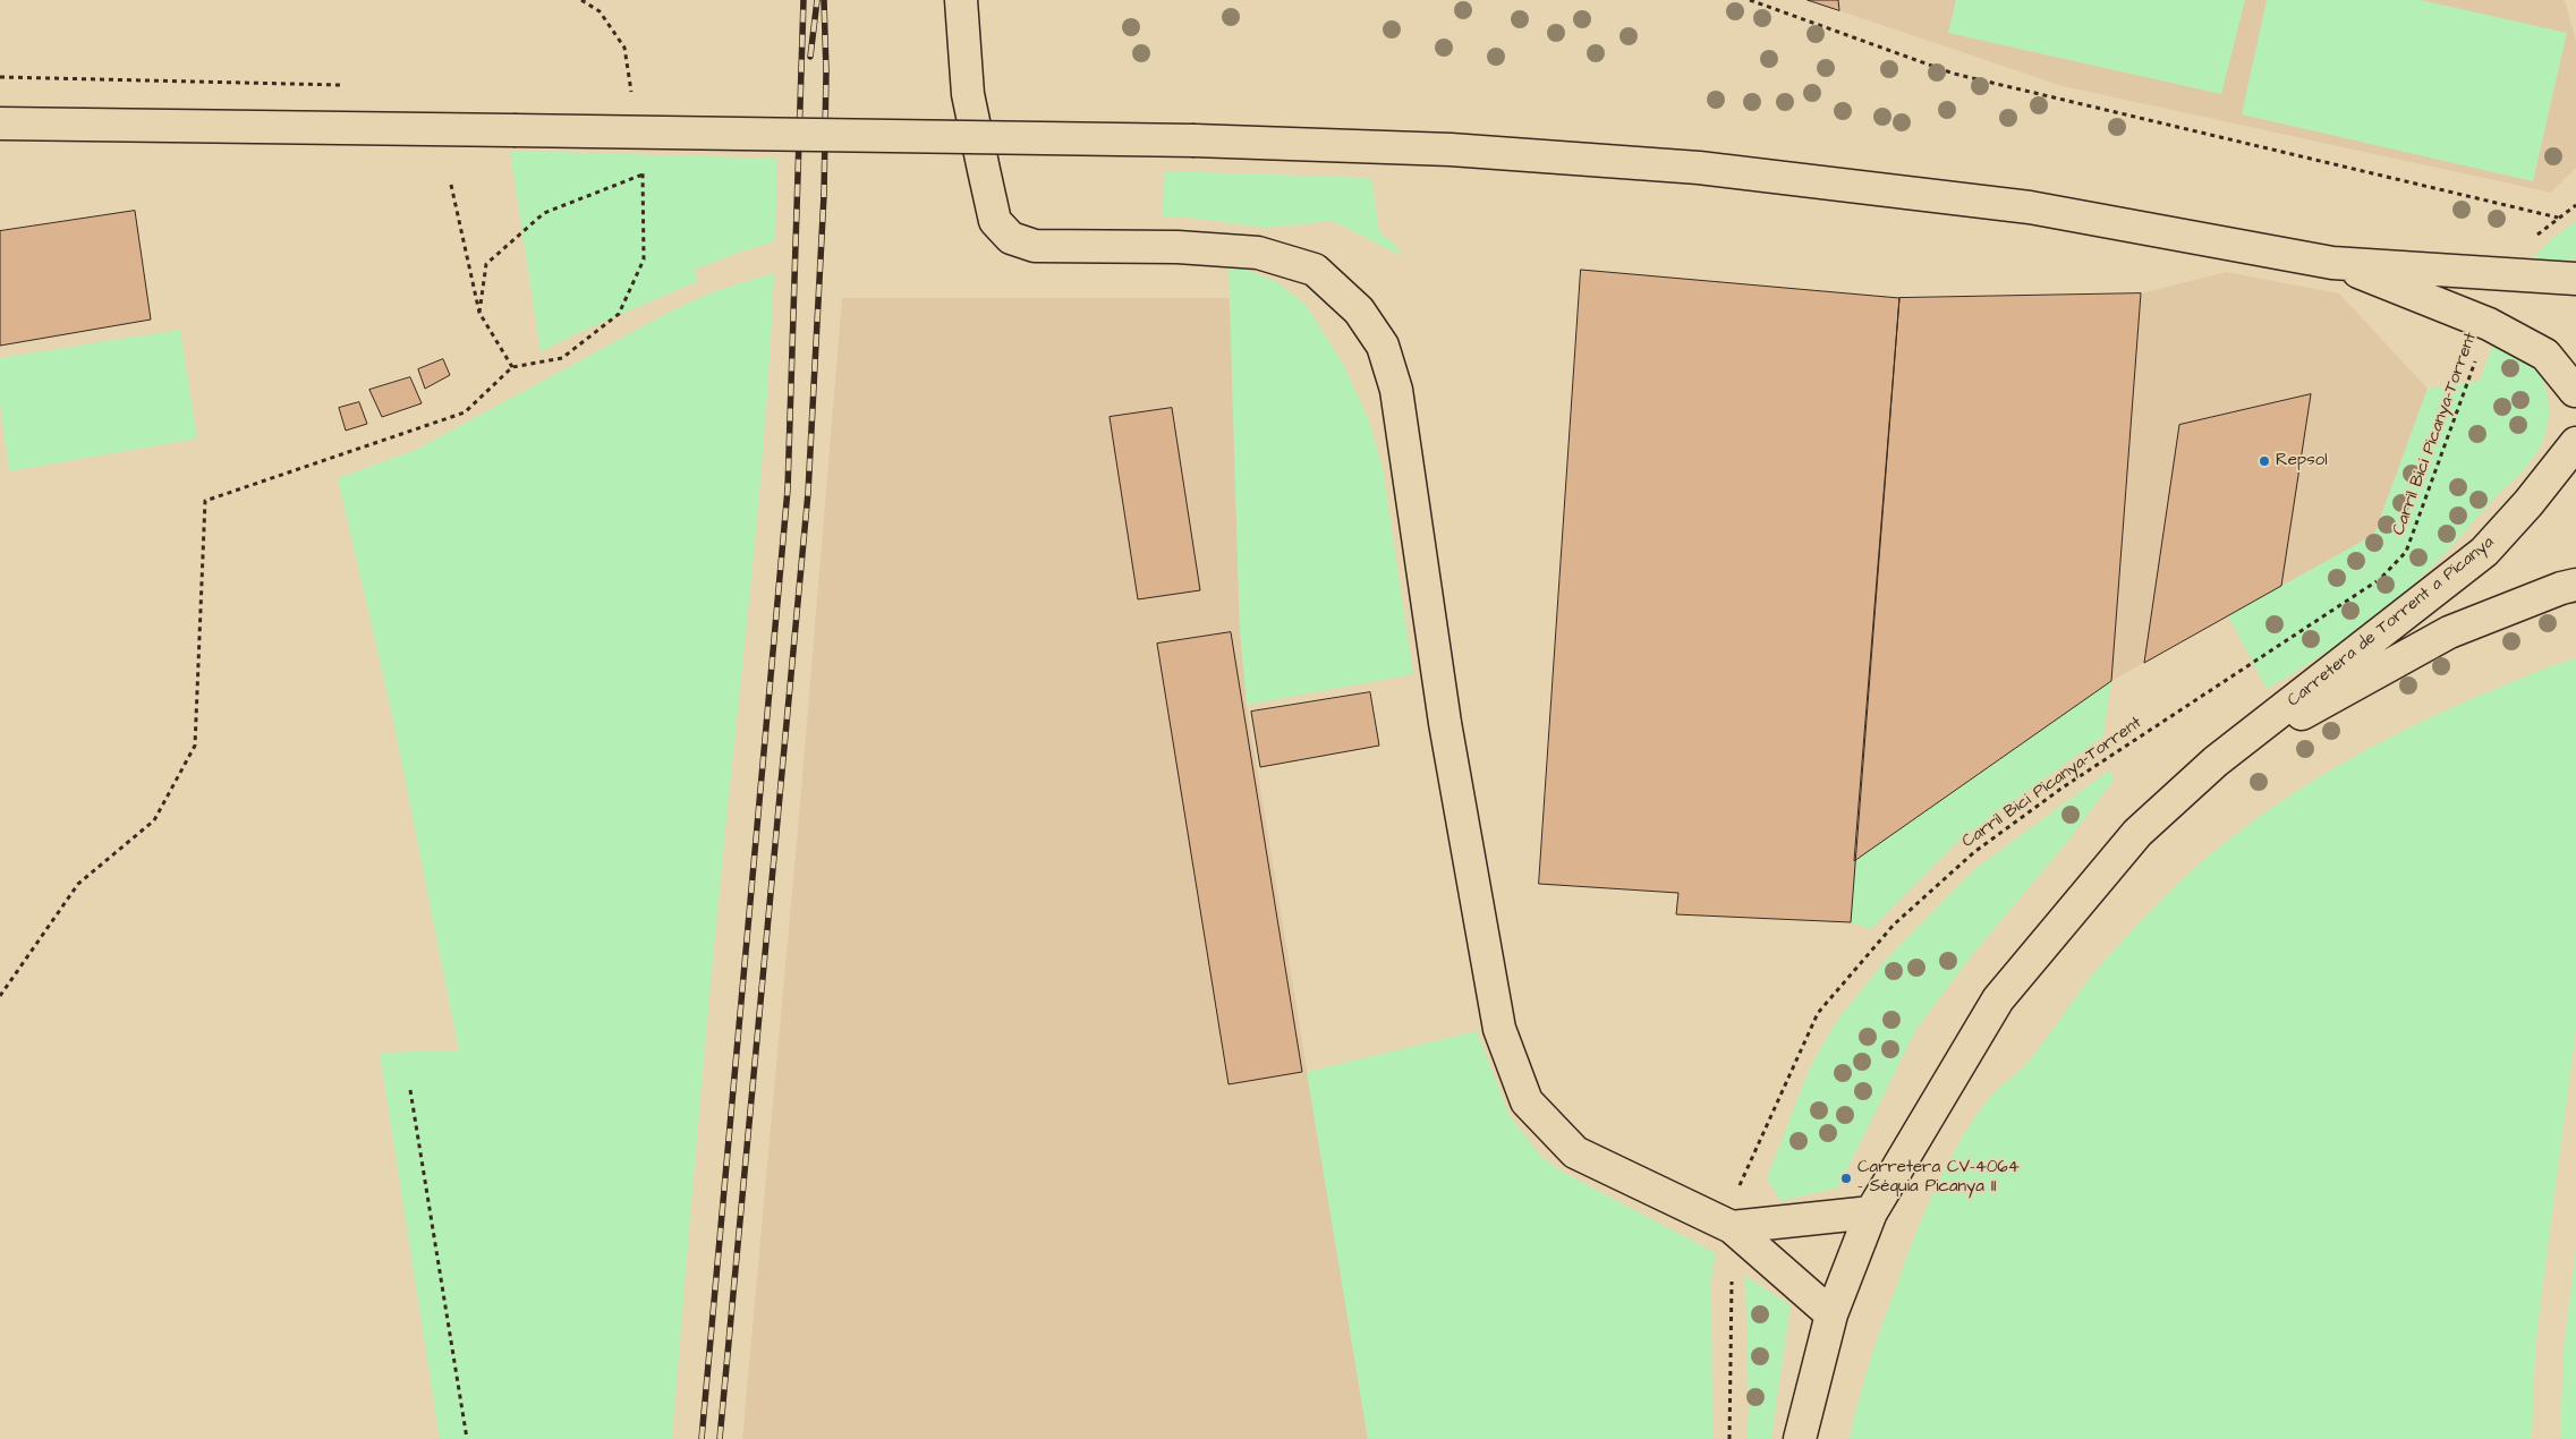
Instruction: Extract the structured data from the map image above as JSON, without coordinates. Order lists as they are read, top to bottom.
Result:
{
  "streets": {
    "street": ["Carretera de Torrent a Picanya"],
    "path": ["Carril Bici Picanya-Torrent"]
  },
  "places": ["Repsol", "Carretera CV-4064 - Séquia Picanya II"]
}
